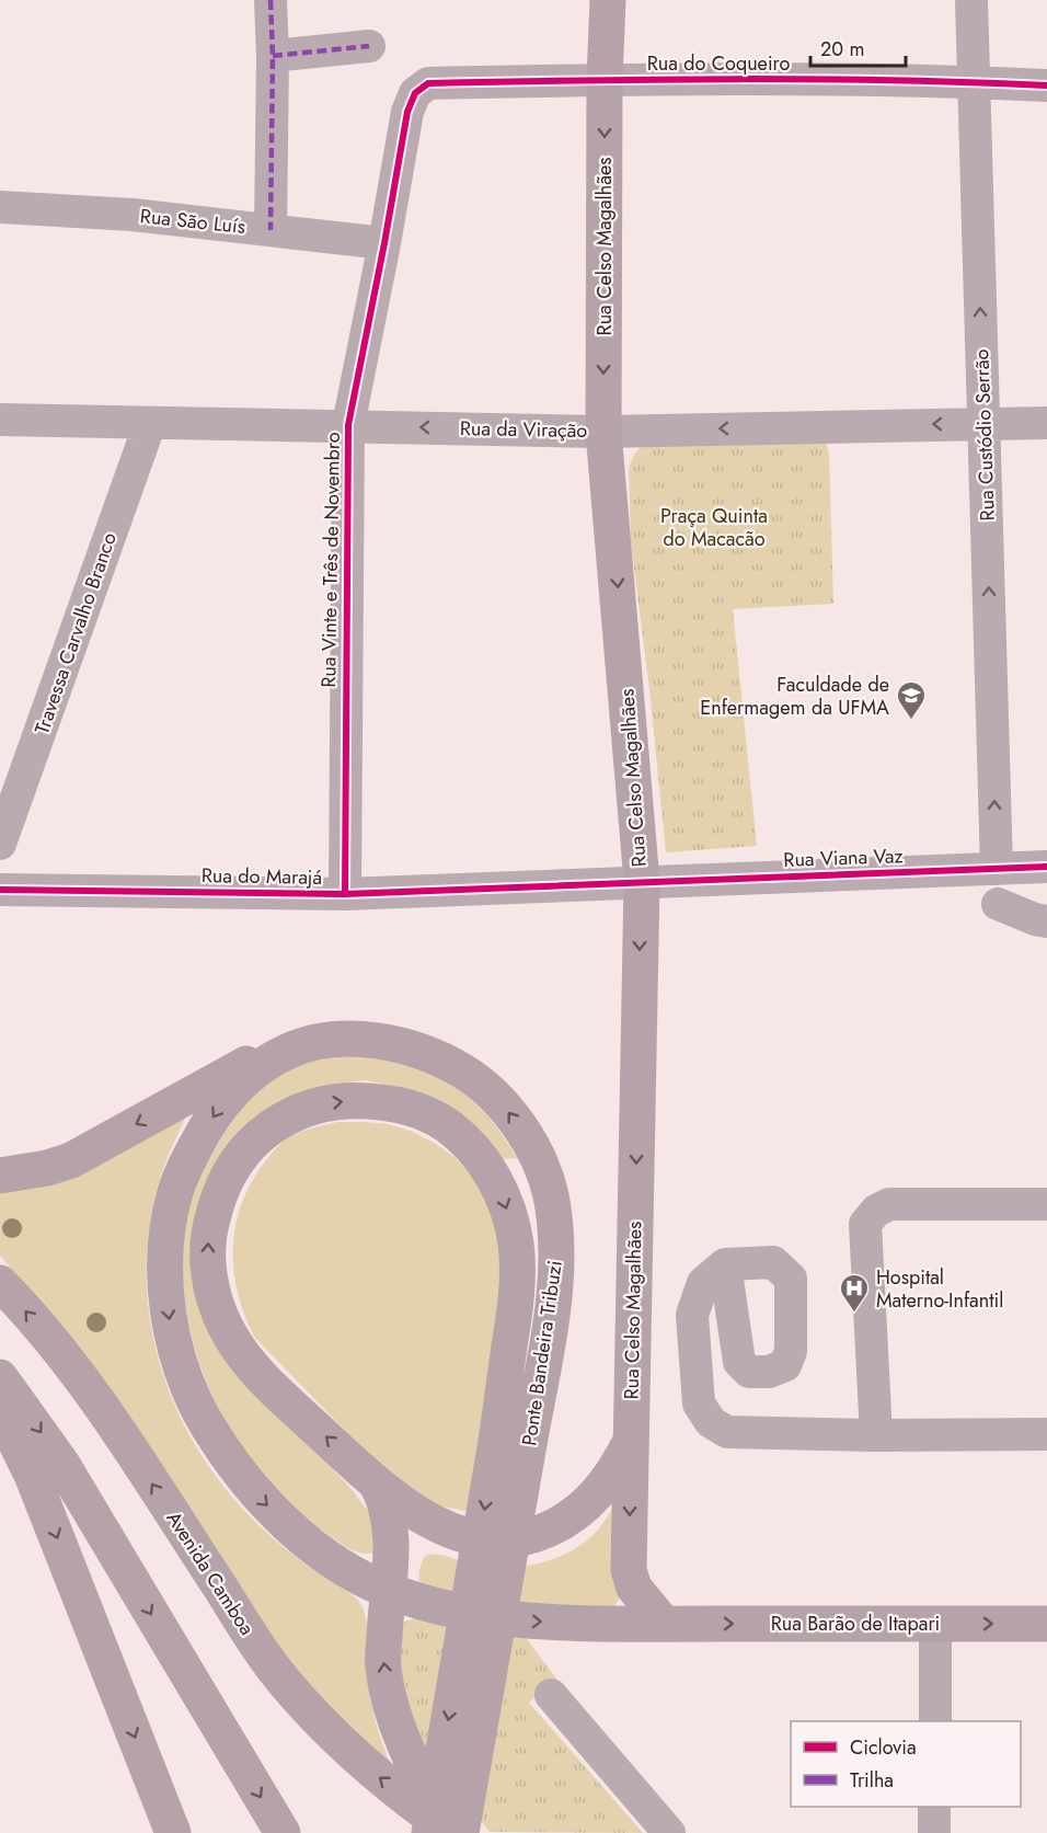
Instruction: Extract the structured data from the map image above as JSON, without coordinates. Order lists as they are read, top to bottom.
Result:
{
  "streets": {
    "main road": [
      "Rua Celso Magalhães",
      "Ponte Bandeira Tribuzi",
      "Avenida Camboa",
      "Rua Barão de Itapari"
    ],
    "street": [
      "Rua do Coqueiro",
      "Rua São Luís",
      "Rua da Viração",
      "Rua Custódio Serrão",
      "Rua Vinte e Três de Novembro",
      "Travessa Carvalho Branco",
      "Rua Viana Vaz",
      "Rua do Marajá"
    ]
  },
  "crossings": [
    ["Rua do Coqueiro", "Rua Celso Magalhães"],
    ["Rua do Coqueiro", "Rua Custódio Serrão"],
    ["Rua do Coqueiro", "Rua Vinte e Três de Novembro"],
    ["Rua São Luís", "Rua Vinte e Três de Novembro"],
    ["Rua Celso Magalhães", "Rua da Viração"],
    ["Rua Celso Magalhães", "Rua Viana Vaz"],
    ["Rua Celso Magalhães", "Rua do Marajá"],
    ["Rua Celso Magalhães", "Ponte Bandeira Tribuzi"],
    ["Rua Celso Magalhães", "Rua Barão de Itapari"],
    ["Rua da Viração", "Rua Custódio Serrão"],
    ["Rua da Viração", "Rua Vinte e Três de Novembro"],
    ["Rua da Viração", "Travessa Carvalho Branco"],
    ["Rua Custódio Serrão", "Rua Viana Vaz"],
    ["Rua Vinte e Três de Novembro", "Rua do Marajá"],
    ["Rua Viana Vaz", "Rua do Marajá"],
    ["Ponte Bandeira Tribuzi", "Avenida Camboa"],
    ["Ponte Bandeira Tribuzi", "Rua Barão de Itapari"]
  ],
  "one_way": [
    "Rua Celso Magalhães",
    "Rua da Viração",
    "Rua Custódio Serrão",
    "Rua Barão de Itapari"
  ],
  "parks": ["Praça Quinta do Macacão"],
  "places": {
    "school or university": ["Faculdade de Enfermagem da UFMA"],
    "hospital": ["Hospital Materno-Infantil"]
  },
  "legend": ["Ciclovia", "Trilha"],
  "scale_bar": "20 m"
}
